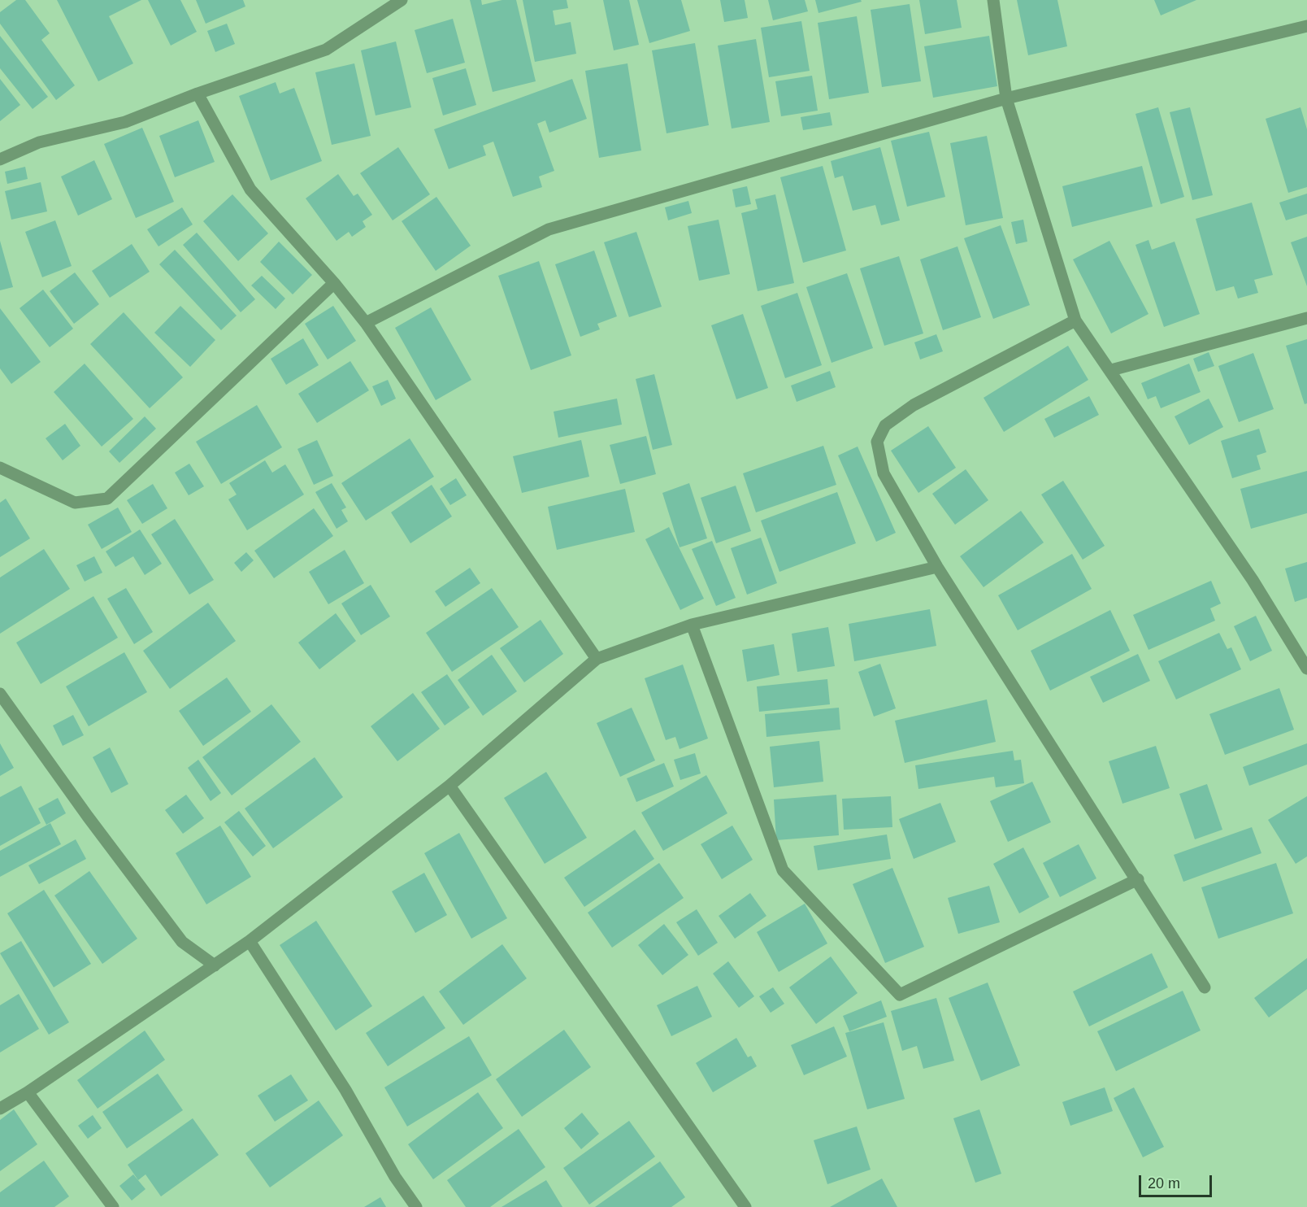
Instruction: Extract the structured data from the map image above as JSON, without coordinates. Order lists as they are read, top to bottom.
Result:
{
  "scale_bar": "20 m"
}
